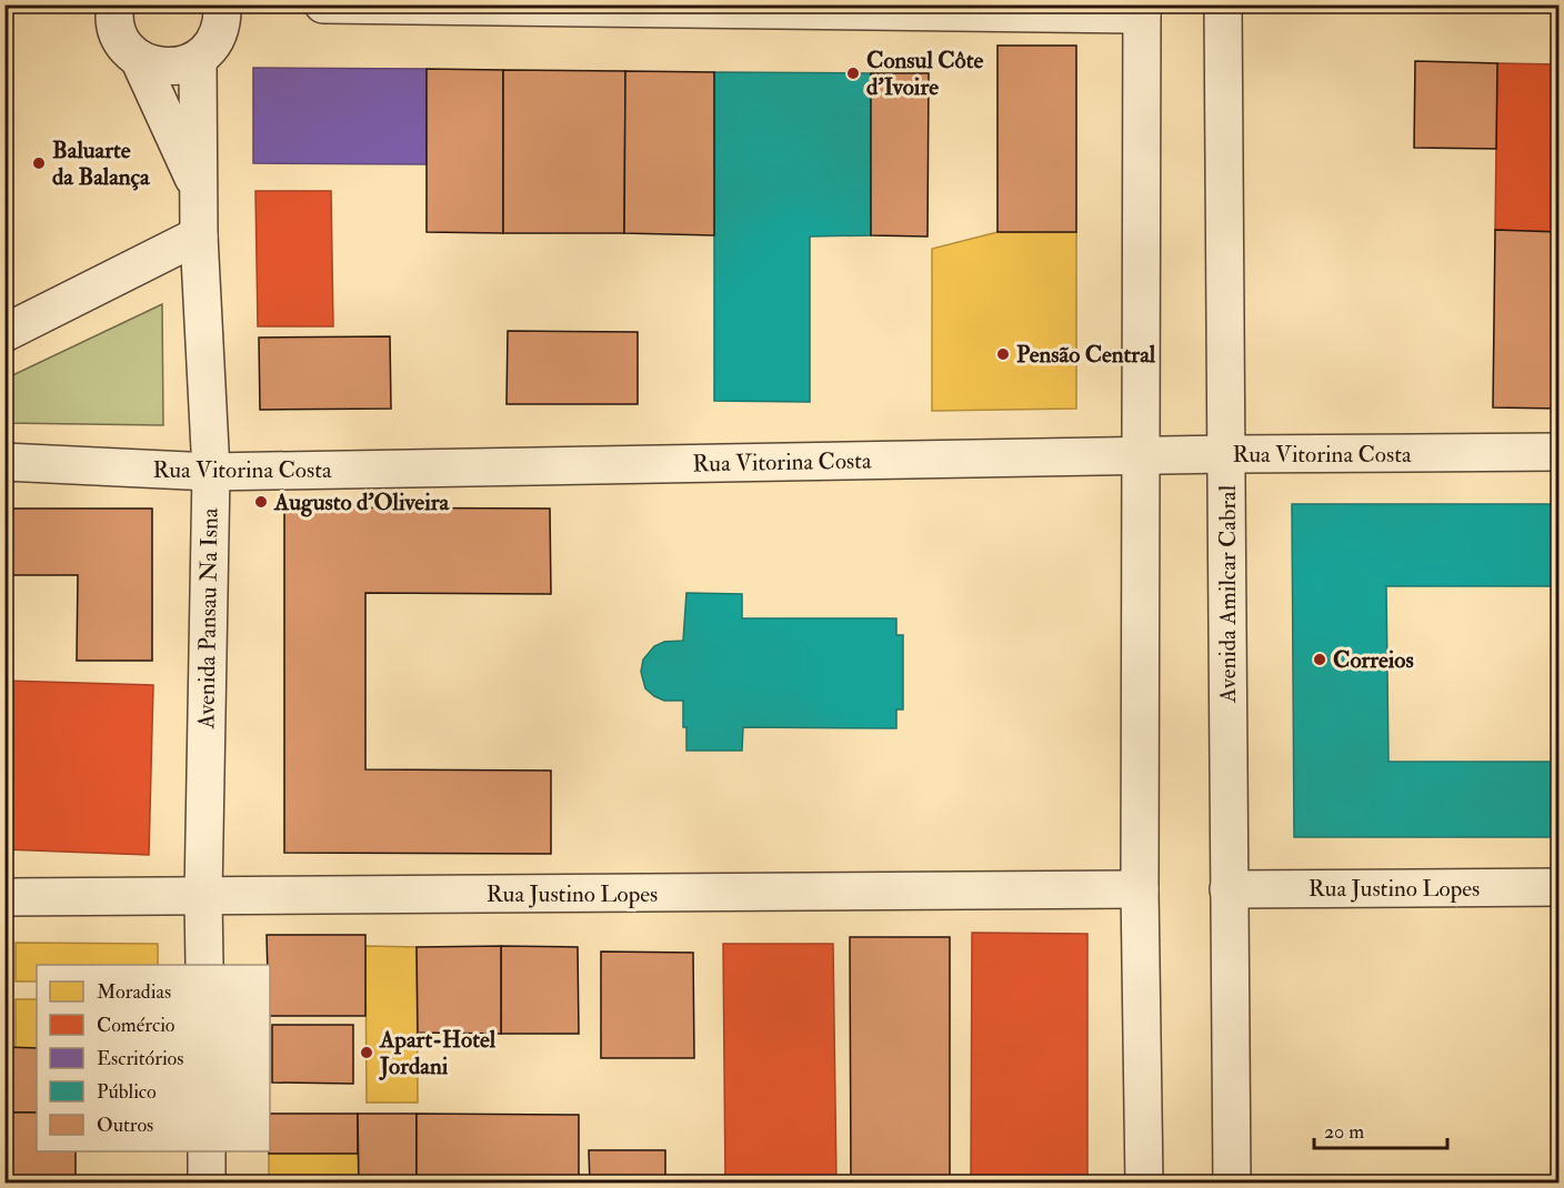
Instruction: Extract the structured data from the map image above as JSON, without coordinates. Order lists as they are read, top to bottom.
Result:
{
  "streets": {
    "street": [
      "Rua Vitorina Costa",
      "Avenida Amilcar Cabral",
      "Avenida Pansau Na Isna",
      "Rua Justino Lopes"
    ]
  },
  "crossings": [
    ["Rua Vitorina Costa", "Avenida Amilcar Cabral"],
    ["Rua Vitorina Costa", "Avenida Pansau Na Isna"],
    ["Avenida Amilcar Cabral", "Rua Justino Lopes"],
    ["Avenida Pansau Na Isna", "Rua Justino Lopes"]
  ],
  "places": [
    "Consul Côte d'Ivoire",
    "Baluarte da Balança",
    "Pensão Central",
    "Augusto d'Oliveira",
    "Correios",
    "Apart-Hotel Jordani"
  ],
  "legend": [
    "Moradias",
    "Comércio",
    "Escritórios",
    "Público",
    "Outros"
  ],
  "scale_bar": "20 m"
}
